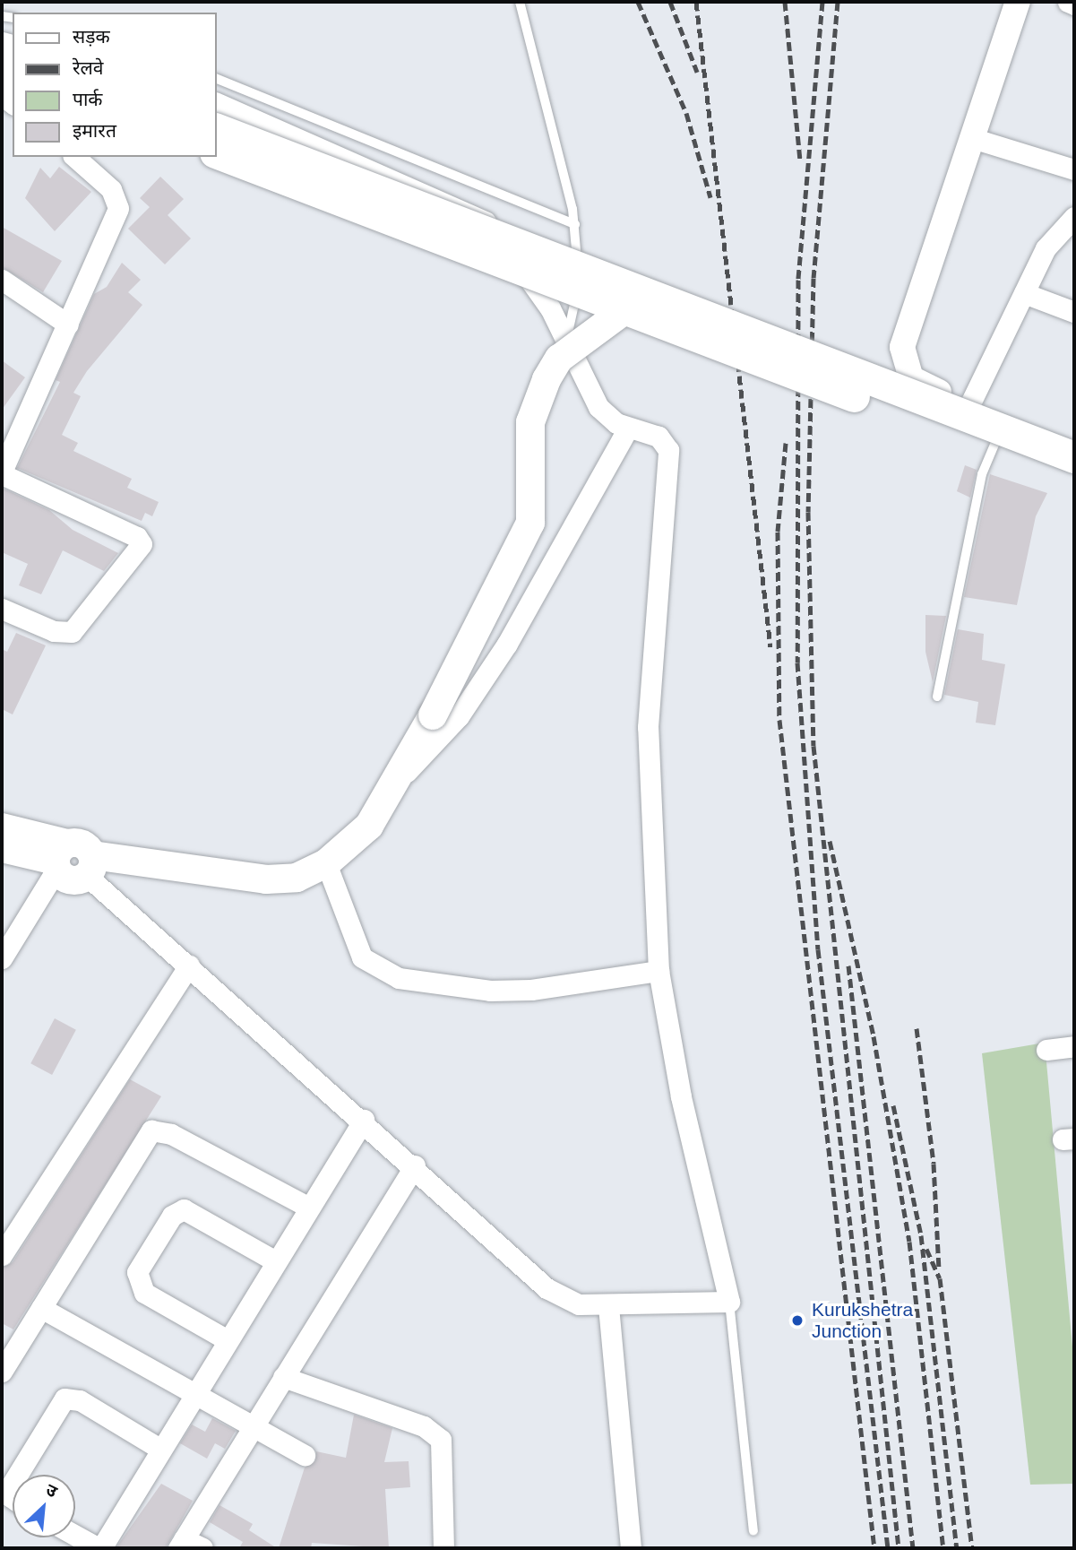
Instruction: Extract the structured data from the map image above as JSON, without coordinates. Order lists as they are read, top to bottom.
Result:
{
  "places": ["Kurukshetra Junction"],
  "legend": [
    "सड़क",
    "रेलवे",
    "पार्क",
    "इमारत"
  ],
  "north": "top right"
}
